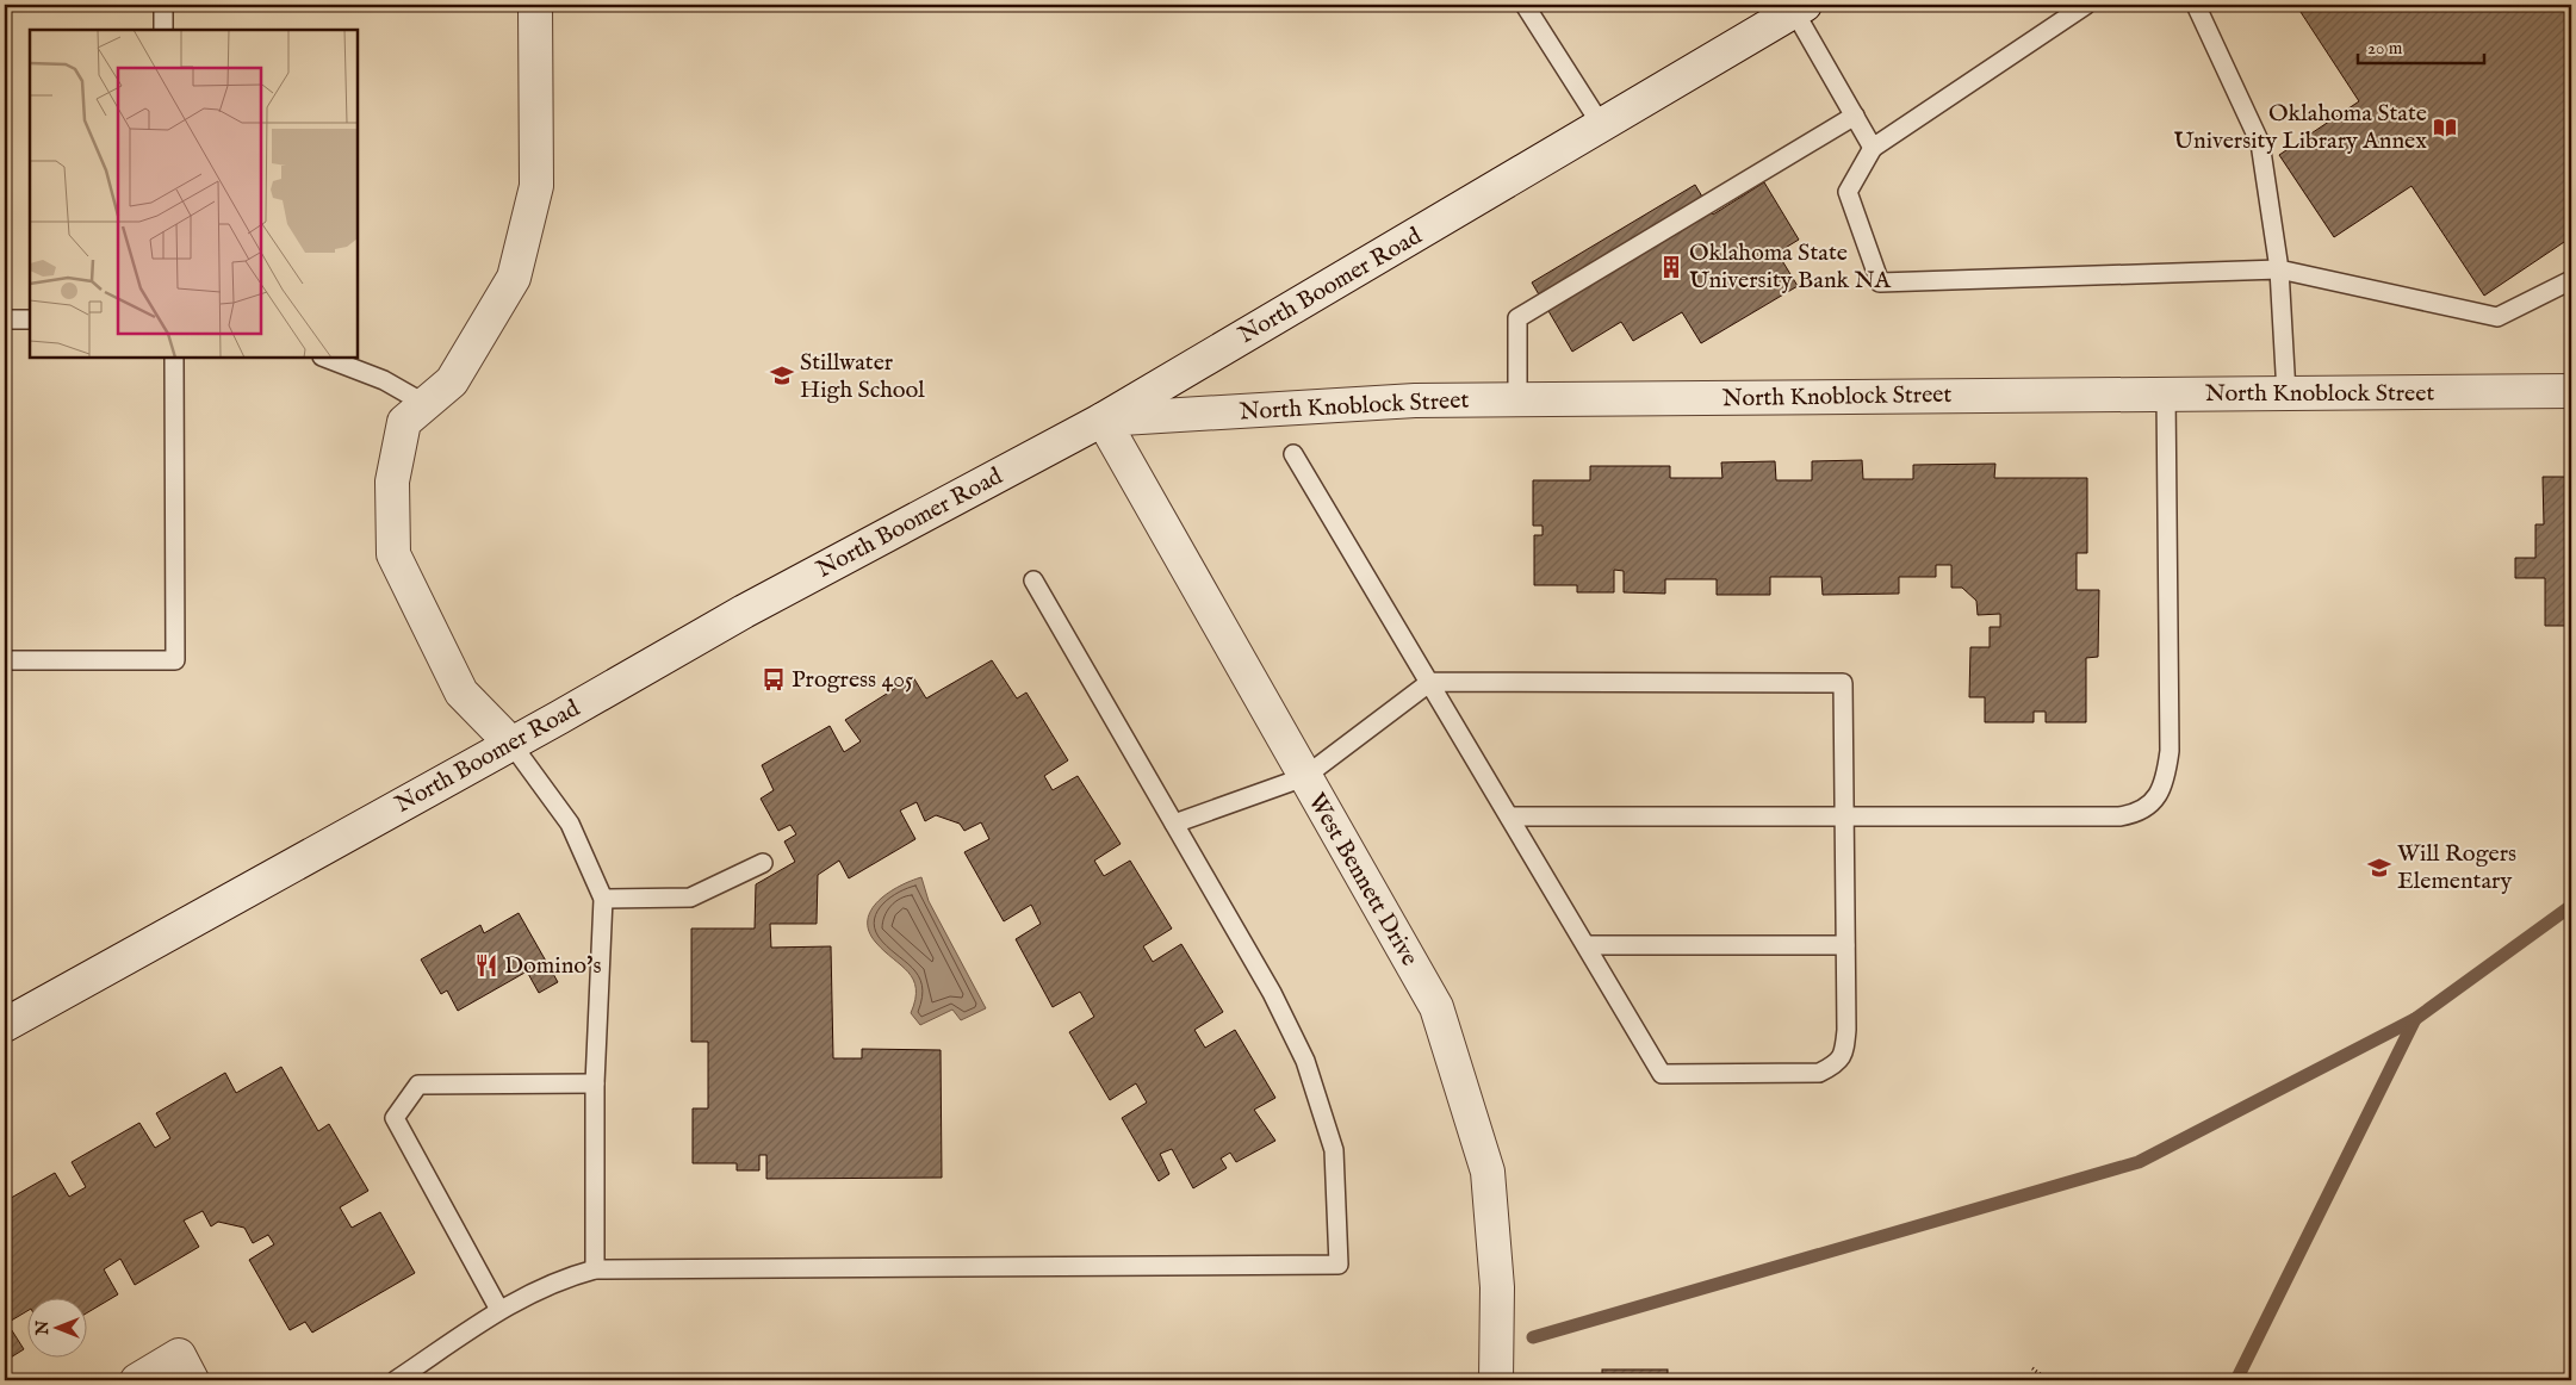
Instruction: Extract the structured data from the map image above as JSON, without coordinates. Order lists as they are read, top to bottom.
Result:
{
  "streets": {
    "street": ["North Boomer Road", "North Knoblock Street", "West Bennett Drive"]
  },
  "crossings": [
    ["North Boomer Road", "North Knoblock Street"],
    ["North Boomer Road", "West Bennett Drive"],
    ["North Knoblock Street", "West Bennett Drive"]
  ],
  "places": {
    "library": ["Oklahoma State University Library Annex"],
    "building": ["Oklahoma State University Bank NA"],
    "school or university": ["Stillwater High School", "Will Rogers Elementary"],
    "bus stop": ["Progress 405"],
    "restaurant": ["Domino's"]
  },
  "scale_bar": "20 m",
  "north": "left"
}
